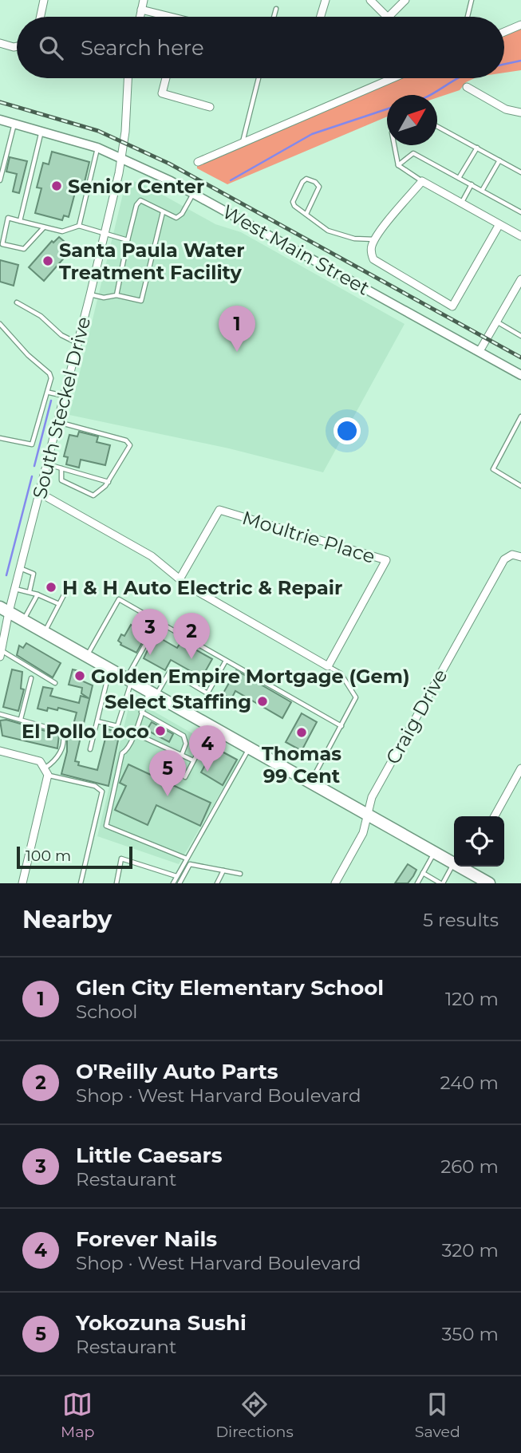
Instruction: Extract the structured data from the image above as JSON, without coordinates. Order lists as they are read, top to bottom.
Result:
{
  "streets": {
    "street": [
      "West Main Street",
      "South Steckel Drive",
      "Moultrie Place",
      "Craig Drive"
    ]
  },
  "crossings": [
    ["West Main Street", "South Steckel Drive"]
  ],
  "places": [
    "Senior Center",
    "Santa Paula Water Treatment Facility",
    "H & H Auto Electric & Repair",
    "Golden Empire Mortgage (Gem)",
    "Select Staffing",
    "El Pollo Loco",
    "Thomas 99 Cent"
  ],
  "scale_bar": "100 m",
  "north": "top right",
  "page": {
    "search": "Search here",
    "pins": [
      "1",
      "3",
      "2",
      "4",
      "5"
    ],
    "scale": "100 m",
    "heading": ["Nearby", "5 results"],
    "list": [
      {
        "mark": "1",
        "name": "Glen City Elementary School",
        "note": "School",
        "value": "120 m"
      },
      {
        "mark": "2",
        "name": "O'Reilly Auto Parts",
        "note": "Shop · West Harvard Boulevard",
        "value": "240 m"
      },
      {
        "mark": "3",
        "name": "Little Caesars",
        "note": "Restaurant",
        "value": "260 m"
      },
      {
        "mark": "4",
        "name": "Forever Nails",
        "note": "Shop · West Harvard Boulevard",
        "value": "320 m"
      },
      {
        "mark": "5",
        "name": "Yokozuna Sushi",
        "note": "Restaurant",
        "value": "350 m"
      }
    ],
    "nav": ["Map", "Directions", "Saved"]
  }
}
